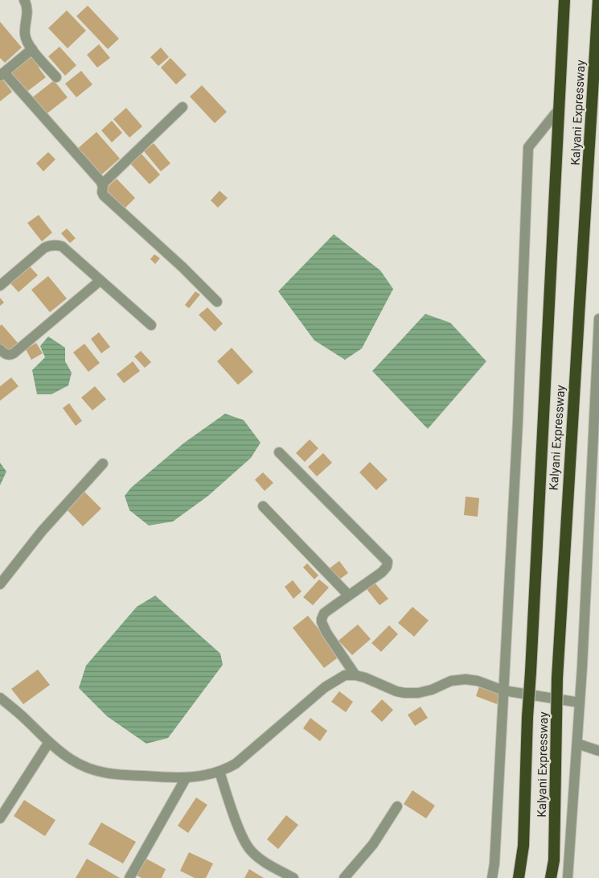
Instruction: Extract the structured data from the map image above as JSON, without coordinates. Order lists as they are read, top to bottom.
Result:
{
  "streets": {
    "highway": ["Kalyani Expressway"]
  }
}
